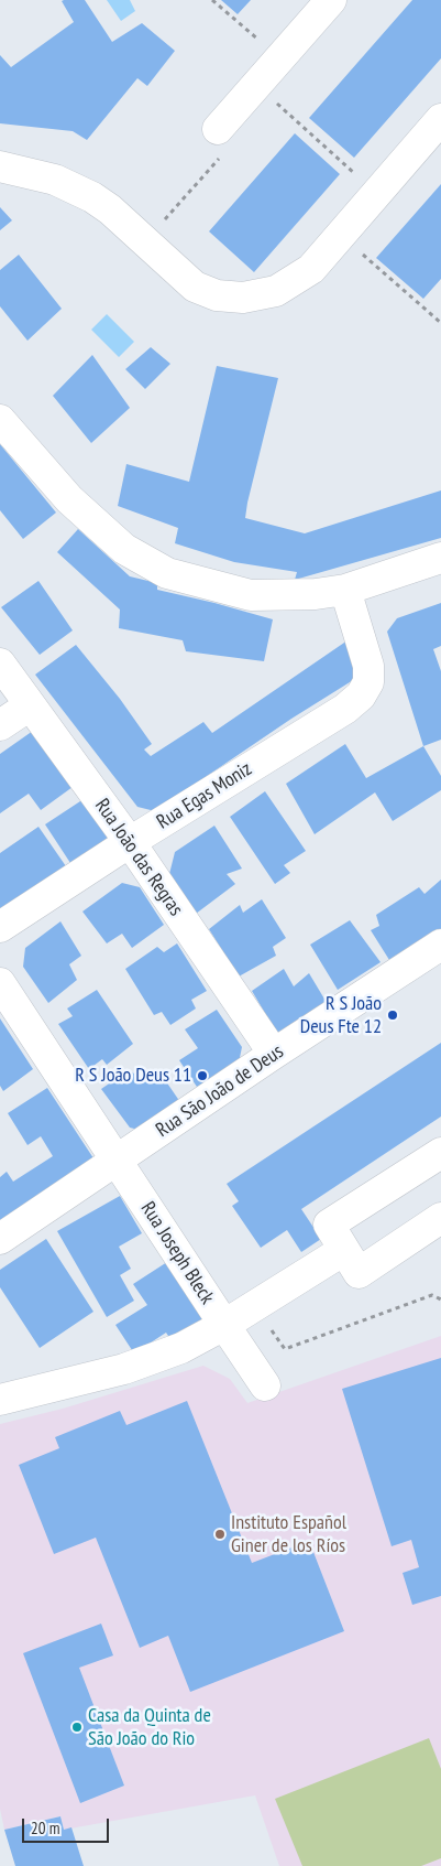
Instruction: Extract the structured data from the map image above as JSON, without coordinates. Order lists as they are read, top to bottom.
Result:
{
  "streets": {
    "street": [
      "Rua Egas Moniz",
      "Rua João das Regras",
      "Rua São João de Deus",
      "Rua Joseph Bleck"
    ]
  },
  "crossings": [
    ["Rua Egas Moniz", "Rua João das Regras"],
    ["Rua João das Regras", "Rua São João de Deus"],
    ["Rua São João de Deus", "Rua Joseph Bleck"]
  ],
  "places": [
    "R S João Deus Fte 12",
    "R S João Deus 11",
    "Instituto Español Giner de los Ríos",
    "Casa da Quinta de São João do Rio"
  ],
  "scale_bar": "20 m"
}
